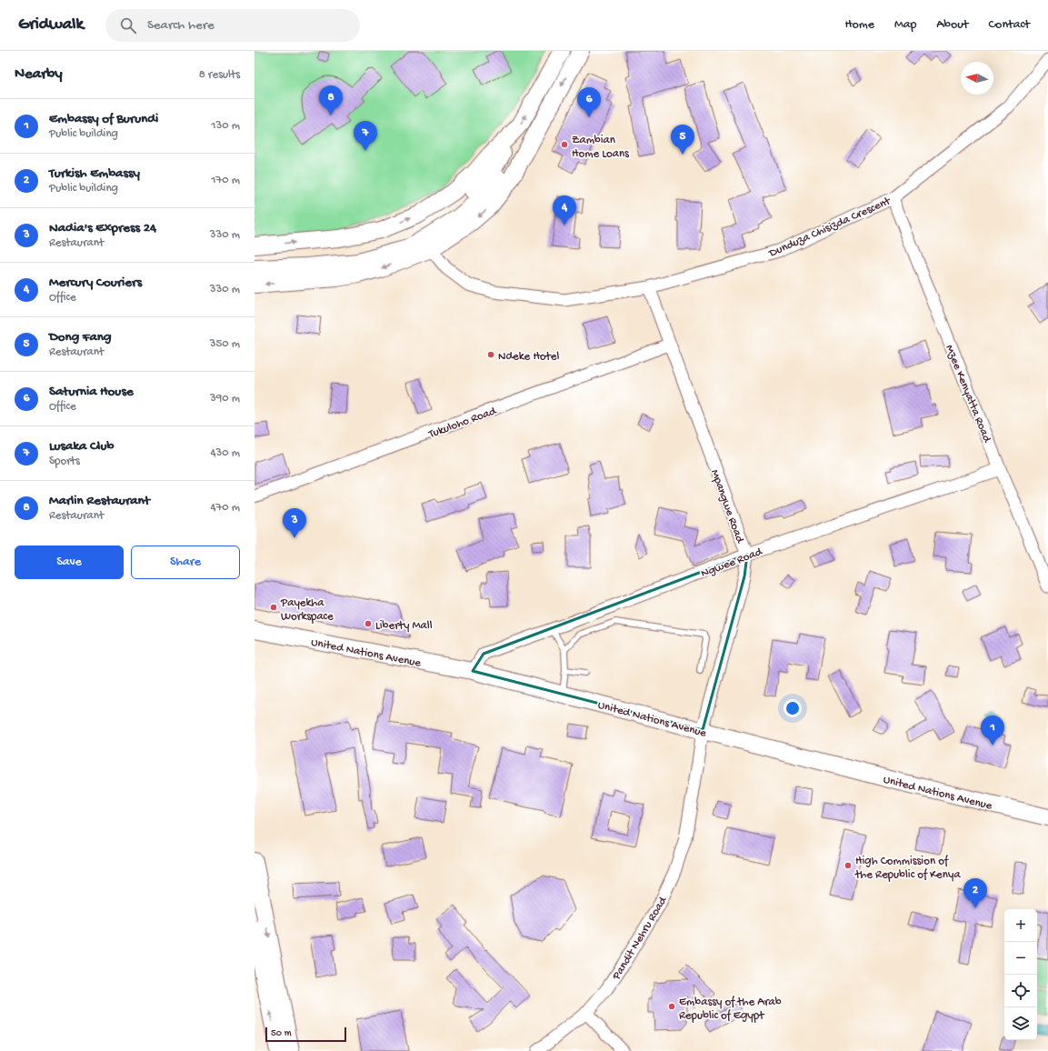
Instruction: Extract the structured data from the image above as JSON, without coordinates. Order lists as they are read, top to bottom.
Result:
{
  "streets": {
    "main road": ["United Nations Avenue"],
    "street": [
      "Dunduza Chisizda Crescent",
      "Mzee Kenyatta Road",
      "Tukuloho Road",
      "Mpangwe Road",
      "Ngwee Road",
      "Pandit Nehru Road"
    ]
  },
  "crossings": [
    ["Dunduza Chisizda Crescent", "Mzee Kenyatta Road"],
    ["Dunduza Chisizda Crescent", "Mpangwe Road"],
    ["Mzee Kenyatta Road", "Ngwee Road"],
    ["Tukuloho Road", "Mpangwe Road"],
    ["Mpangwe Road", "Ngwee Road"],
    ["Mpangwe Road", "United Nations Avenue"],
    ["Mpangwe Road", "Pandit Nehru Road"],
    ["Ngwee Road", "United Nations Avenue"],
    ["United Nations Avenue", "Pandit Nehru Road"]
  ],
  "places": [
    "Zambian Home Loans",
    "Ndeke Hotel",
    "Payekha Workspace",
    "Liberty Mall",
    "High Commission of the Republic of Kenya",
    "Embassy of the Arab Republic of Egypt"
  ],
  "scale_bar": "50 m",
  "north": "left",
  "page": {
    "header": "Gridwalk",
    "search": "Search here",
    "nav": [
      "Home",
      "Map",
      "About",
      "Contact"
    ],
    "heading": ["Nearby", "8 results"],
    "pins": [
      "8",
      "6",
      "7",
      "5",
      "4",
      "3",
      "1",
      "2"
    ],
    "list": [
      {
        "mark": "1",
        "name": "Embassy of Burundi",
        "note": "Public building",
        "value": "130 m"
      },
      {
        "mark": "2",
        "name": "Turkish Embassy",
        "note": "Public building",
        "value": "170 m"
      },
      {
        "mark": "3",
        "name": "Nadia's Express 24",
        "note": "Restaurant",
        "value": "330 m"
      },
      {
        "mark": "4",
        "name": "Mercury Couriers",
        "note": "Office",
        "value": "330 m"
      },
      {
        "mark": "5",
        "name": "Dong Fang",
        "note": "Restaurant",
        "value": "350 m"
      },
      {
        "mark": "6",
        "name": "Saturnia House",
        "note": "Office",
        "value": "390 m"
      },
      {
        "mark": "7",
        "name": "Lusaka Club",
        "note": "Sports",
        "value": "430 m"
      },
      {
        "mark": "8",
        "name": "Marlin Restaurant",
        "note": "Restaurant",
        "value": "470 m"
      }
    ],
    "buttons": ["Save", "Share"],
    "map_buttons": ["+", "−"],
    "scale": "50 m"
  }
}
